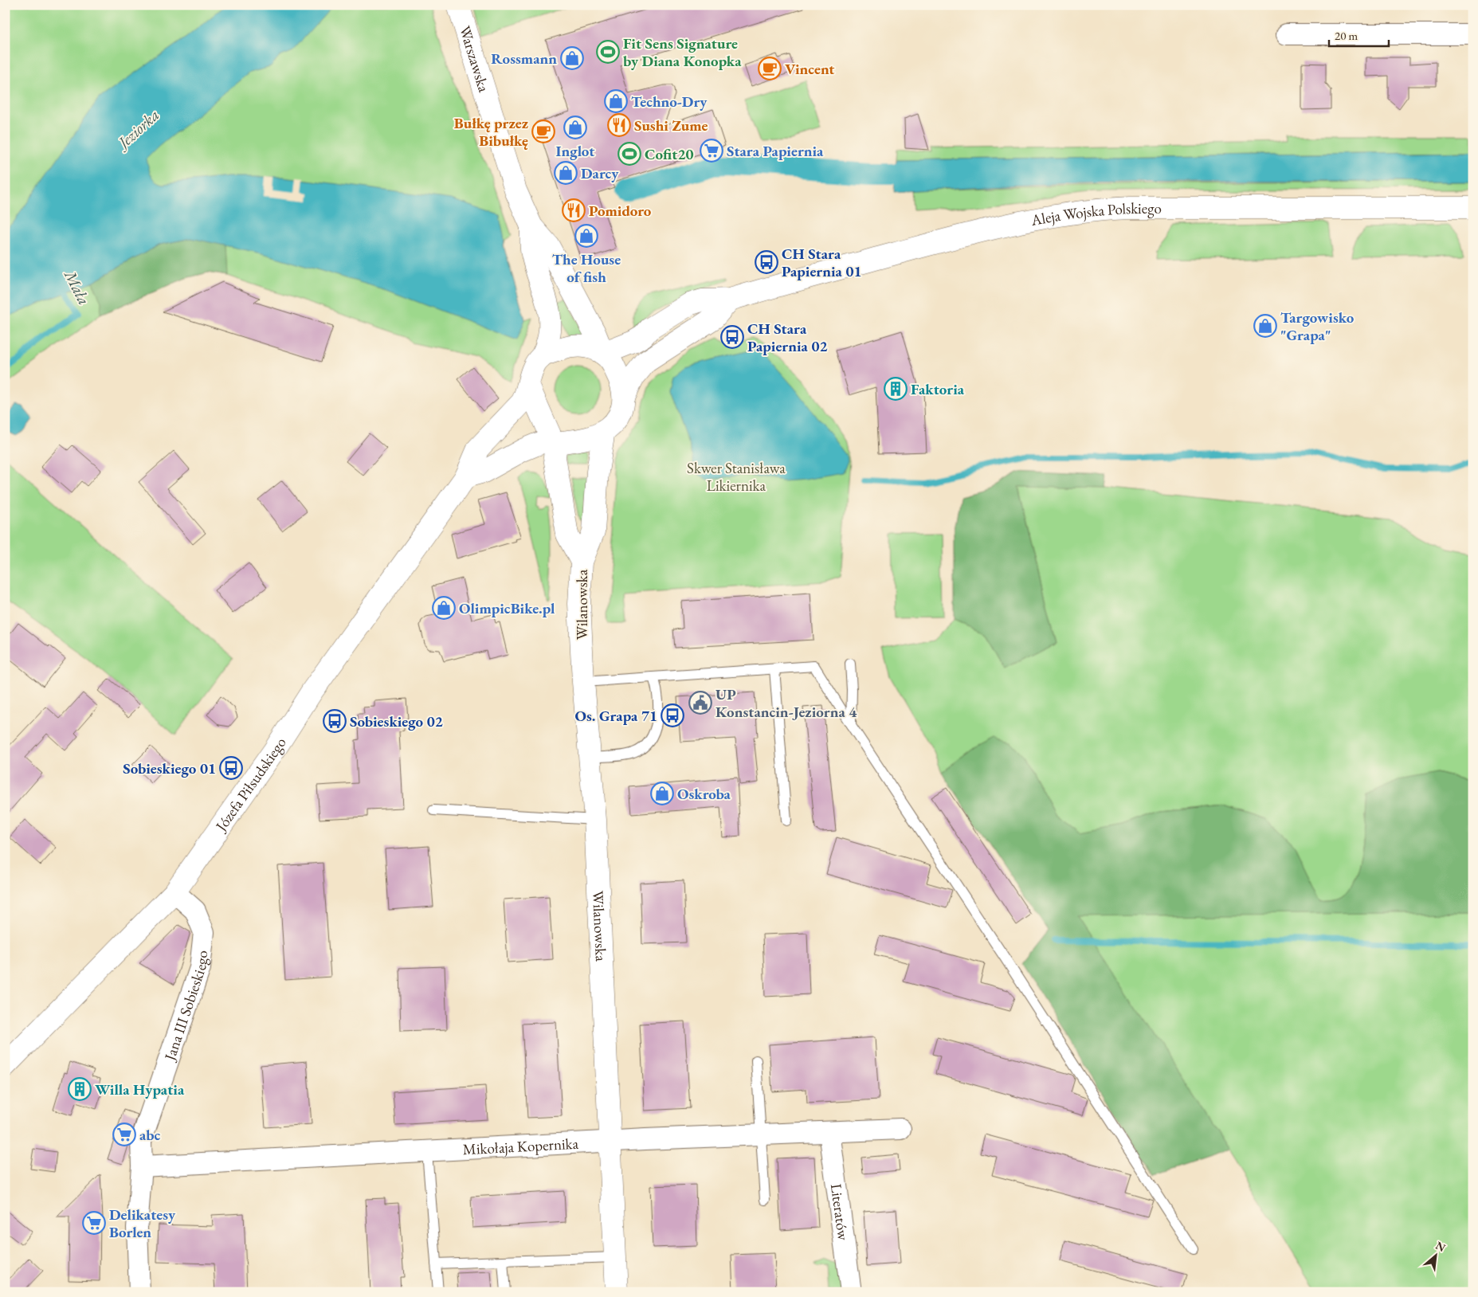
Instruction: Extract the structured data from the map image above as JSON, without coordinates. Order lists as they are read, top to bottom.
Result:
{
  "streets": {
    "street": [
      "Warszawska",
      "Aleja Wojska Polskiego",
      "Wilanowska",
      "Józefa Piłsudskiego",
      "Jana III Sobieskiego",
      "Mikołaja Kopernika",
      "Literatów"
    ]
  },
  "crossings": [
    ["Warszawska", "Aleja Wojska Polskiego"],
    ["Warszawska", "Wilanowska"],
    ["Warszawska", "Józefa Piłsudskiego"],
    ["Aleja Wojska Polskiego", "Wilanowska"],
    ["Aleja Wojska Polskiego", "Józefa Piłsudskiego"],
    ["Wilanowska", "Józefa Piłsudskiego"],
    ["Wilanowska", "Mikołaja Kopernika"],
    ["Józefa Piłsudskiego", "Jana III Sobieskiego"],
    ["Jana III Sobieskiego", "Mikołaja Kopernika"],
    ["Mikołaja Kopernika", "Literatów"]
  ],
  "water": ["Jeziorka", "Mała"],
  "parks": ["Skwer Stanisława Likiernika"],
  "places": {
    "sports": ["Fit Sens Signature by Diana Konopka", "Cofit20"],
    "shop": [
      "Rossmann",
      "Techno-Dry",
      "Inglot",
      "Darcy",
      "The House of fish",
      "Targowisko \"Grapa\"",
      "OlimpicBike.pl",
      "Oskroba"
    ],
    "cafe": ["Vincent", "Bułkę przez Bibułkę"],
    "restaurant": ["Sushi Zume", "Pomidoro"],
    "supermarket": ["Stara Papiernia", "abc", "Delikatesy Borlen"],
    "bus stop": [
      "CH Stara Papiernia 01",
      "CH Stara Papiernia 02",
      "Os. Grapa 71",
      "Sobieskiego 02",
      "Sobieskiego 01"
    ],
    "building": ["Faktoria", "Willa Hypatia"],
    "public building": ["UP Konstancin-Jeziorna 4"]
  },
  "scale_bar": "20 m",
  "north": "top right"
}
